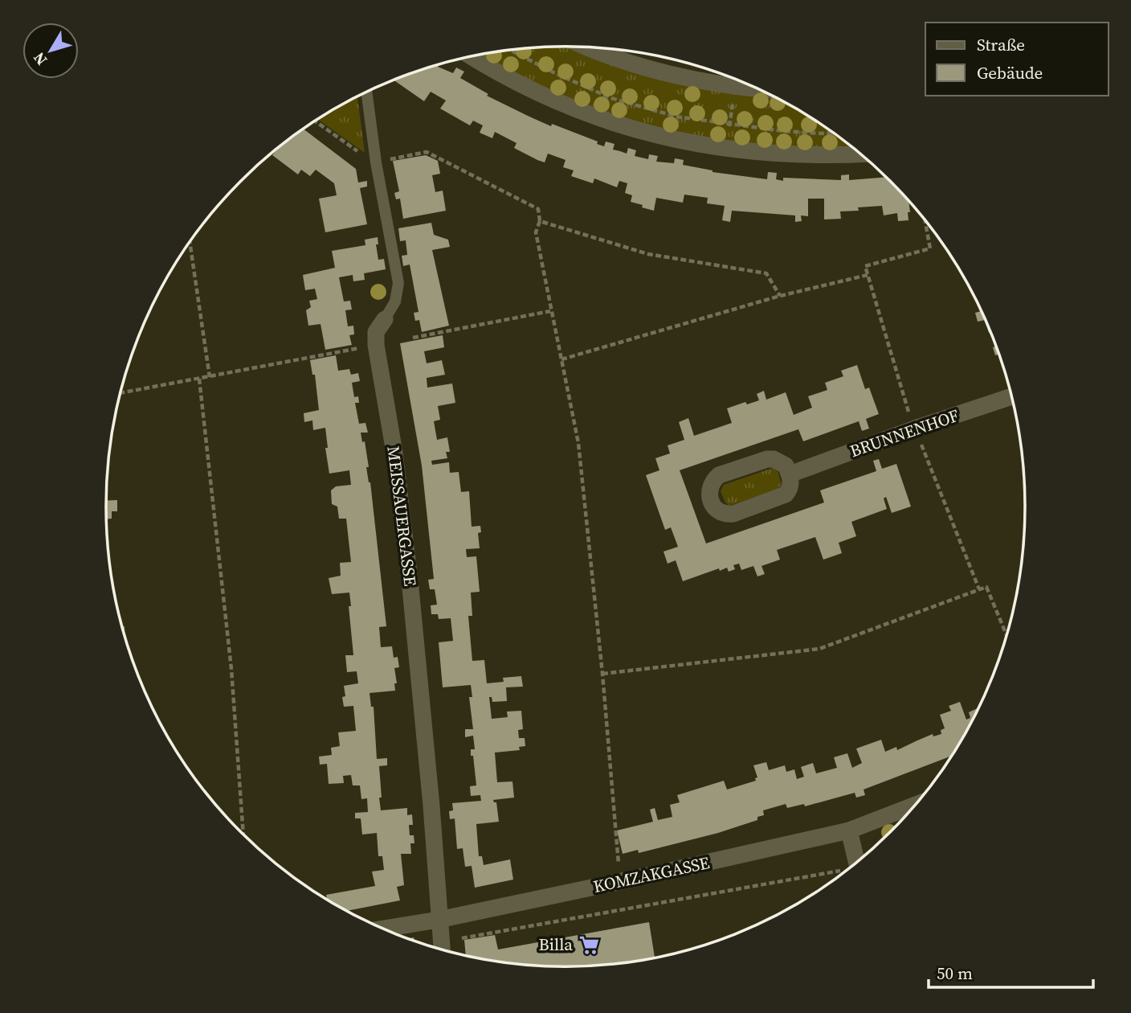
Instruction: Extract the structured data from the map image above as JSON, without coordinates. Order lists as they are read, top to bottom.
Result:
{
  "streets": {
    "street": ["BRUNNENHOF", "MEISSAUERGASSE", "KOMZAKGASSE"]
  },
  "crossings": [
    ["MEISSAUERGASSE", "KOMZAKGASSE"]
  ],
  "places": {
    "supermarket": ["Billa"]
  },
  "legend": ["Straße", "Gebäude"],
  "scale_bar": "50 m",
  "north": "bottom left"
}
